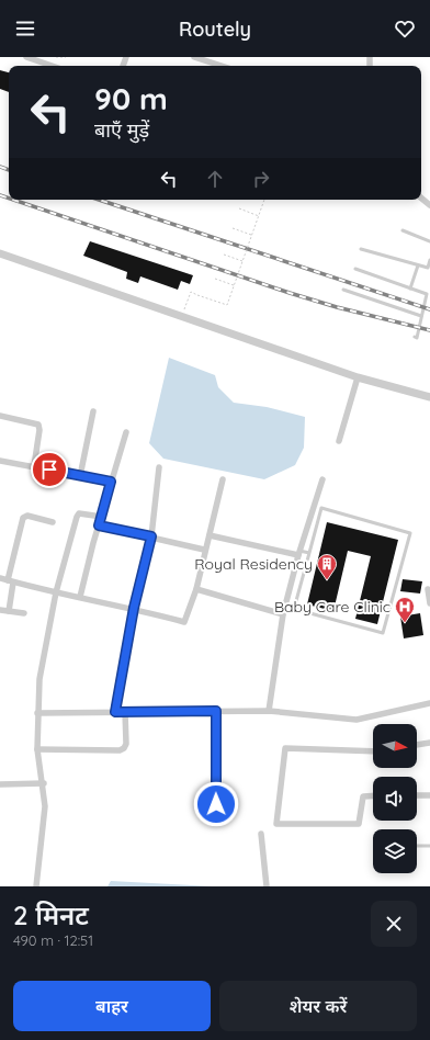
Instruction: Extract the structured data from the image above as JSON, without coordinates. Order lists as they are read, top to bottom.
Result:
{
  "places": {
    "building": ["Royal Residency"],
    "hospital": ["Baby Care Clinic"]
  },
  "north": "right",
  "page": {
    "header": "Routely",
    "turn": ["90 m", "बाएँ मुड़ें"],
    "heading": ["2 मिनट", "490 m · 12:51"],
    "buttons": ["बाहर", "शेयर करें"]
  }
}
